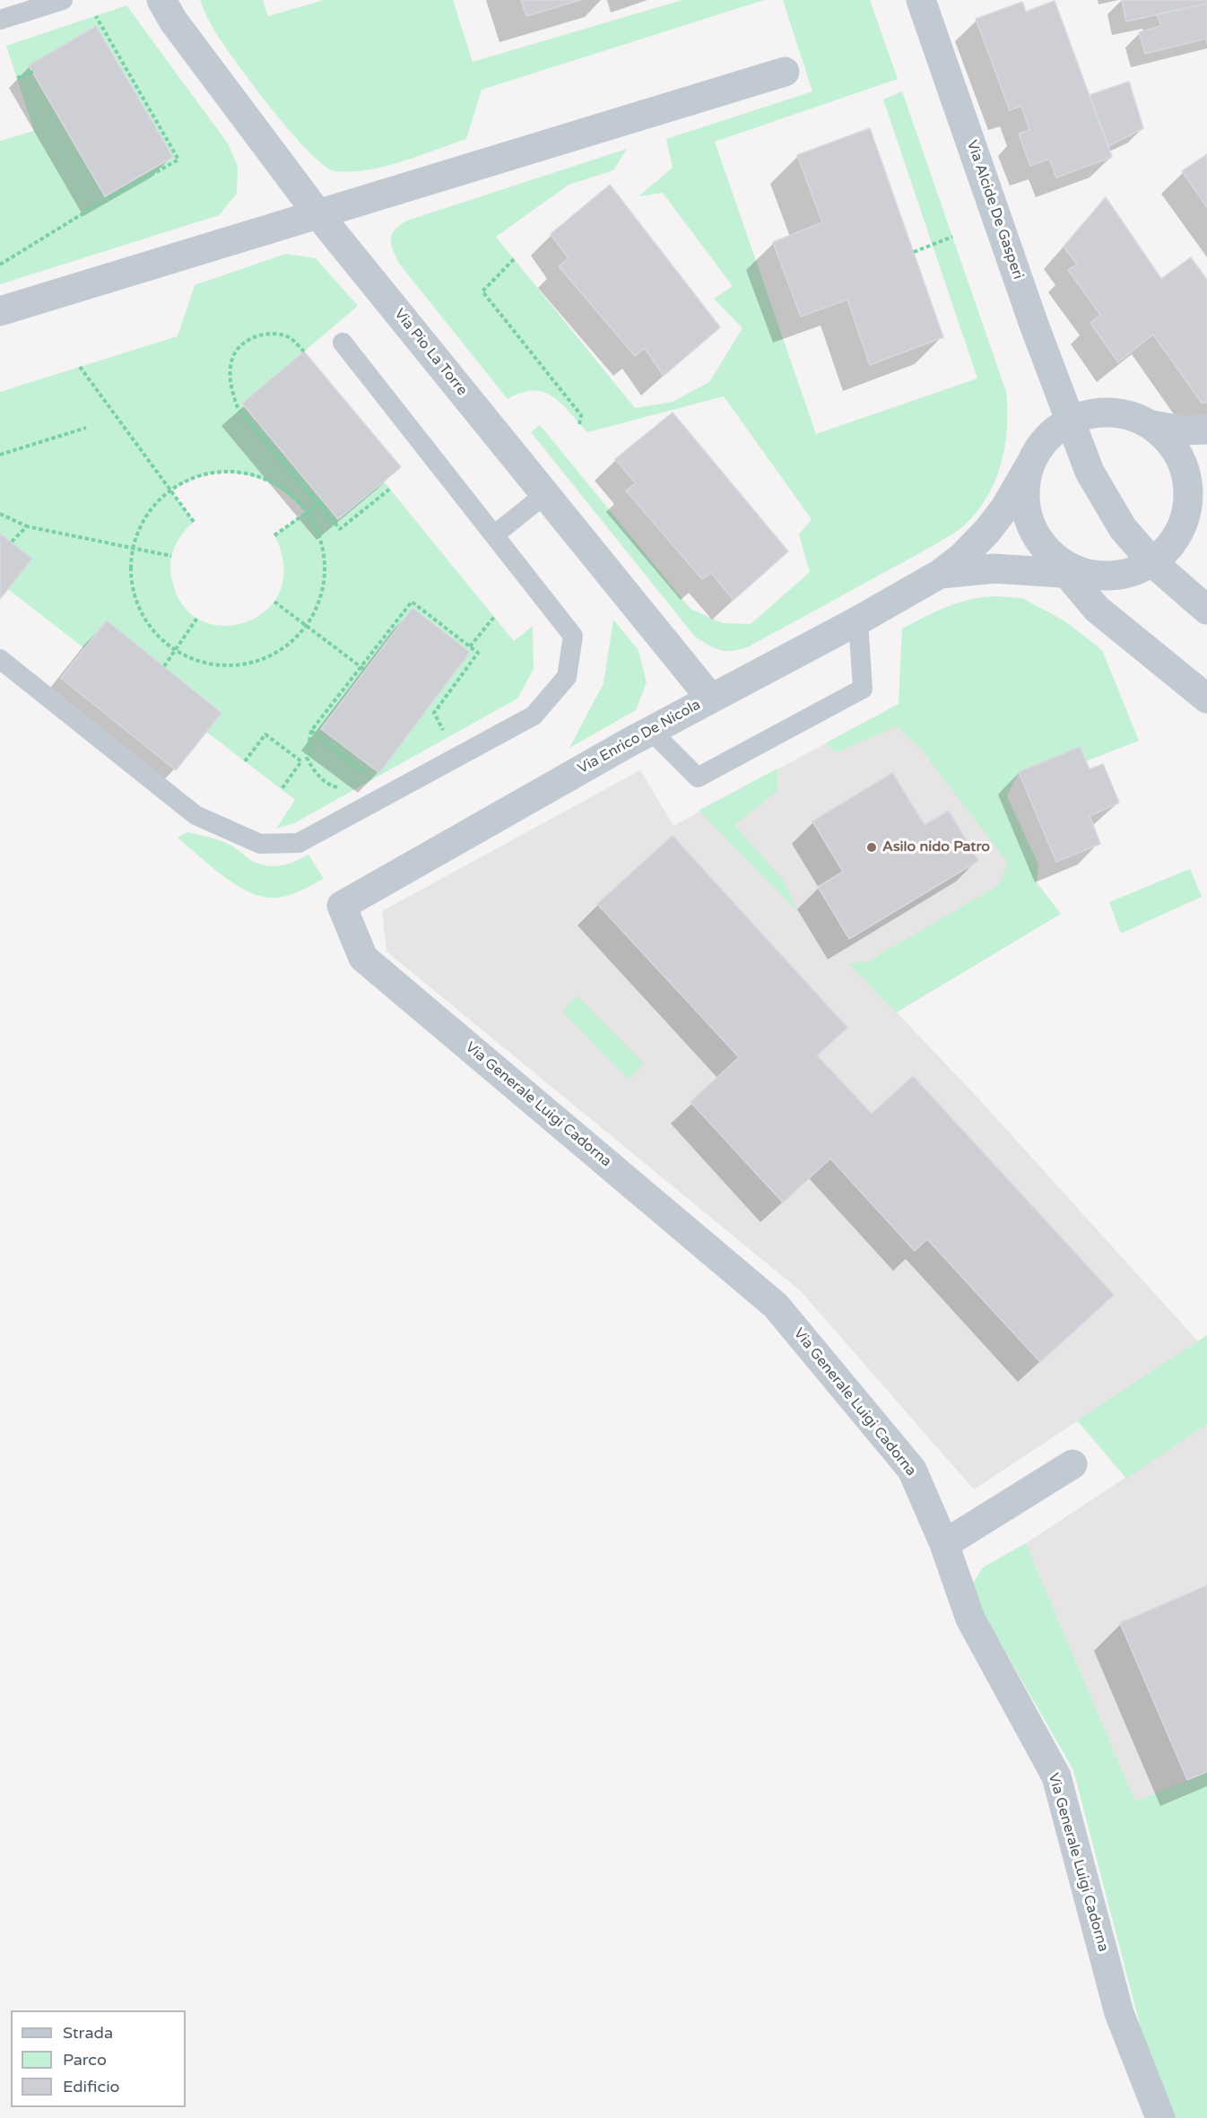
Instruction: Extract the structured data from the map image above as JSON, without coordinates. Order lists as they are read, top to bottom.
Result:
{
  "streets": {
    "street": [
      "Via Alcide De Gasperi",
      "Via Pio La Torre",
      "Via Enrico De Nicola",
      "Via Generale Luigi Cadorna"
    ]
  },
  "crossings": [
    ["Via Alcide De Gasperi", "Via Enrico De Nicola"],
    ["Via Pio La Torre", "Via Enrico De Nicola"],
    ["Via Enrico De Nicola", "Via Generale Luigi Cadorna"]
  ],
  "places": ["Asilo nido Patro"],
  "legend": ["Strada", "Parco", "Edificio"]
}
